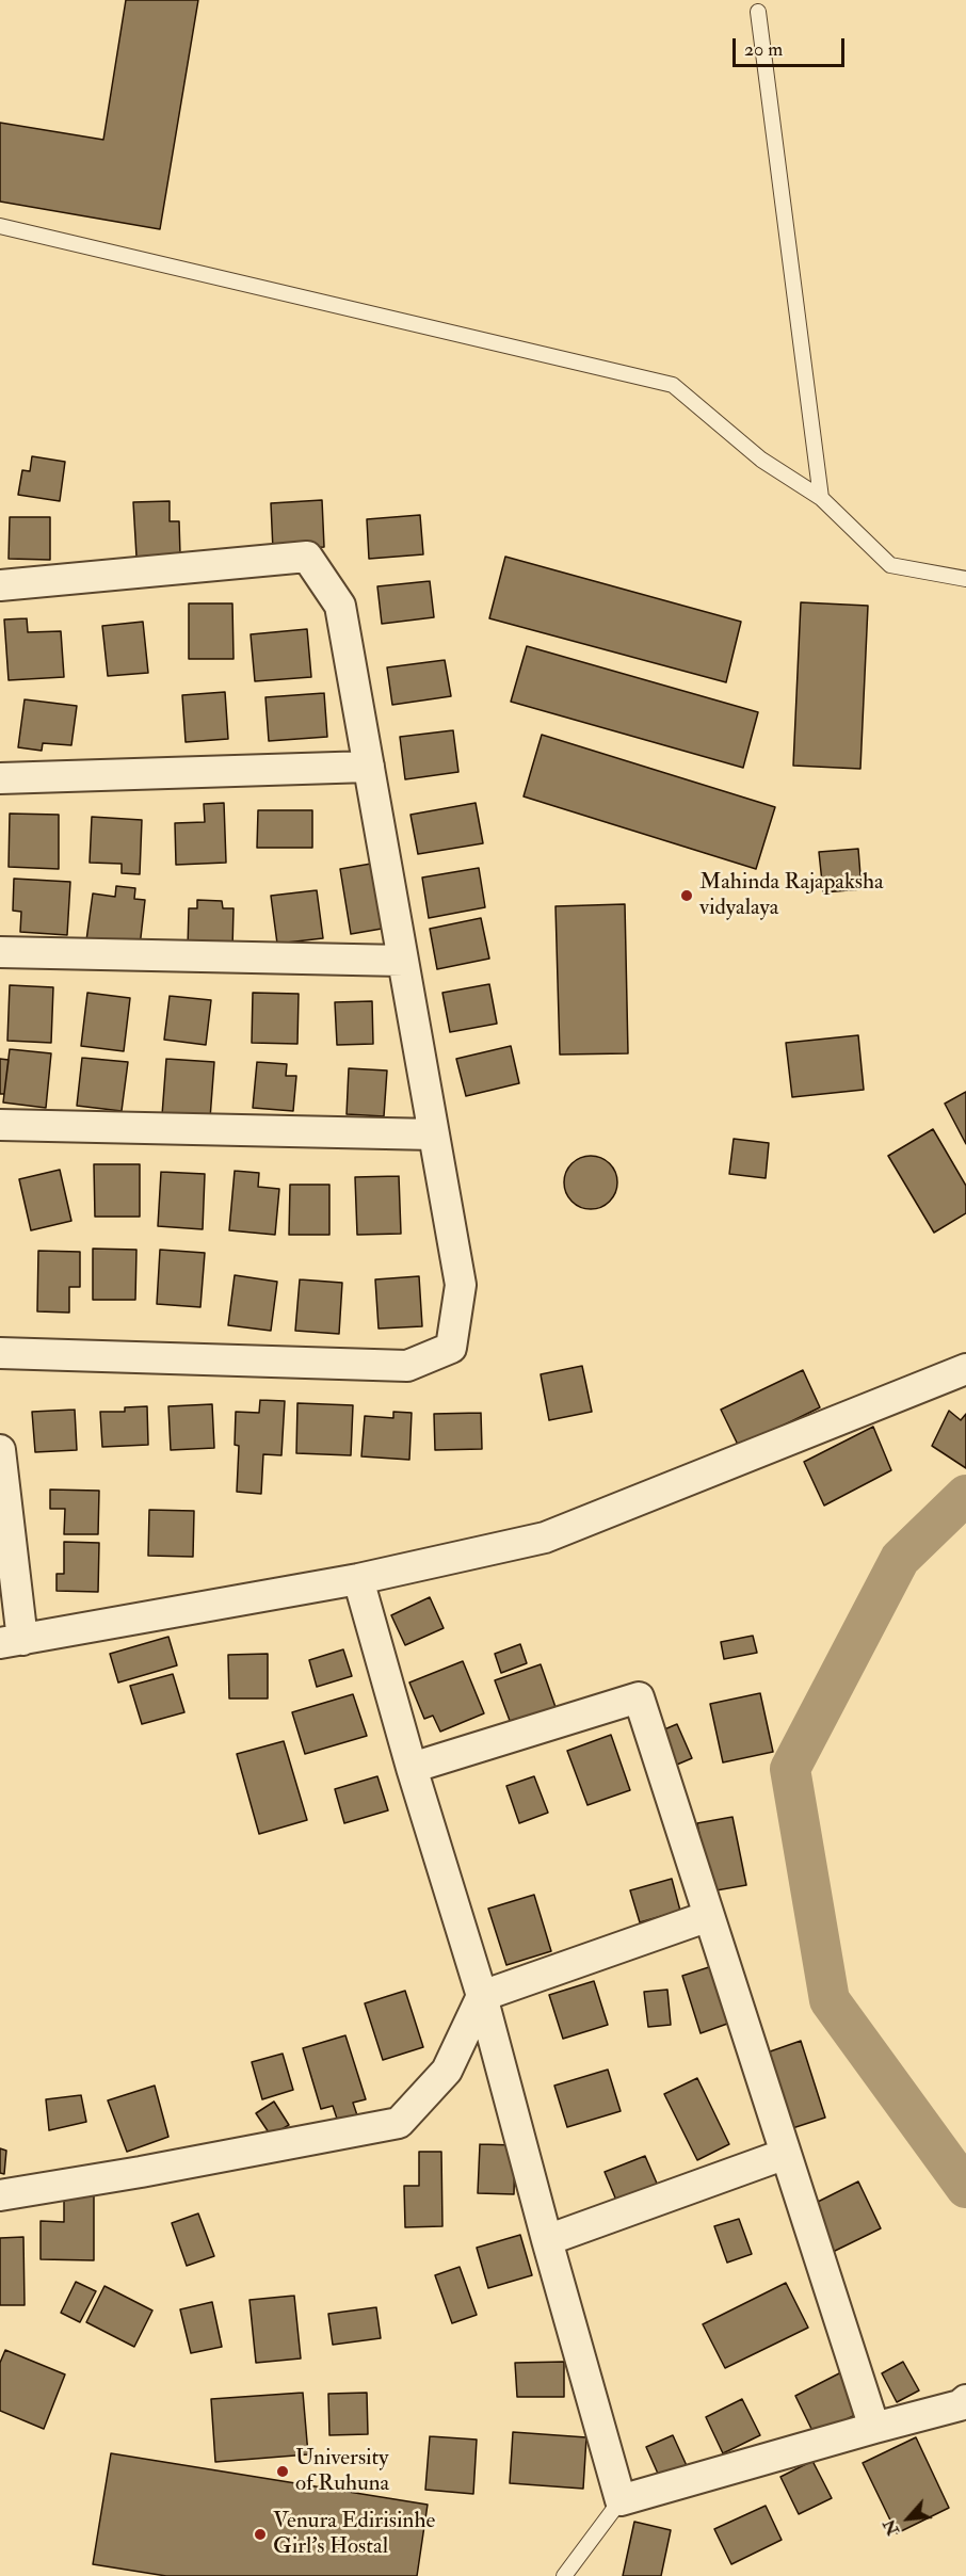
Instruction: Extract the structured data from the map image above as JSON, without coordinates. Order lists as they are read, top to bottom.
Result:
{
  "places": ["Mahinda Rajapaksha vidyalaya", "University of Ruhuna", "Venura Edirisinhe Girl's Hostal"],
  "scale_bar": "20 m",
  "north": "bottom left"
}
